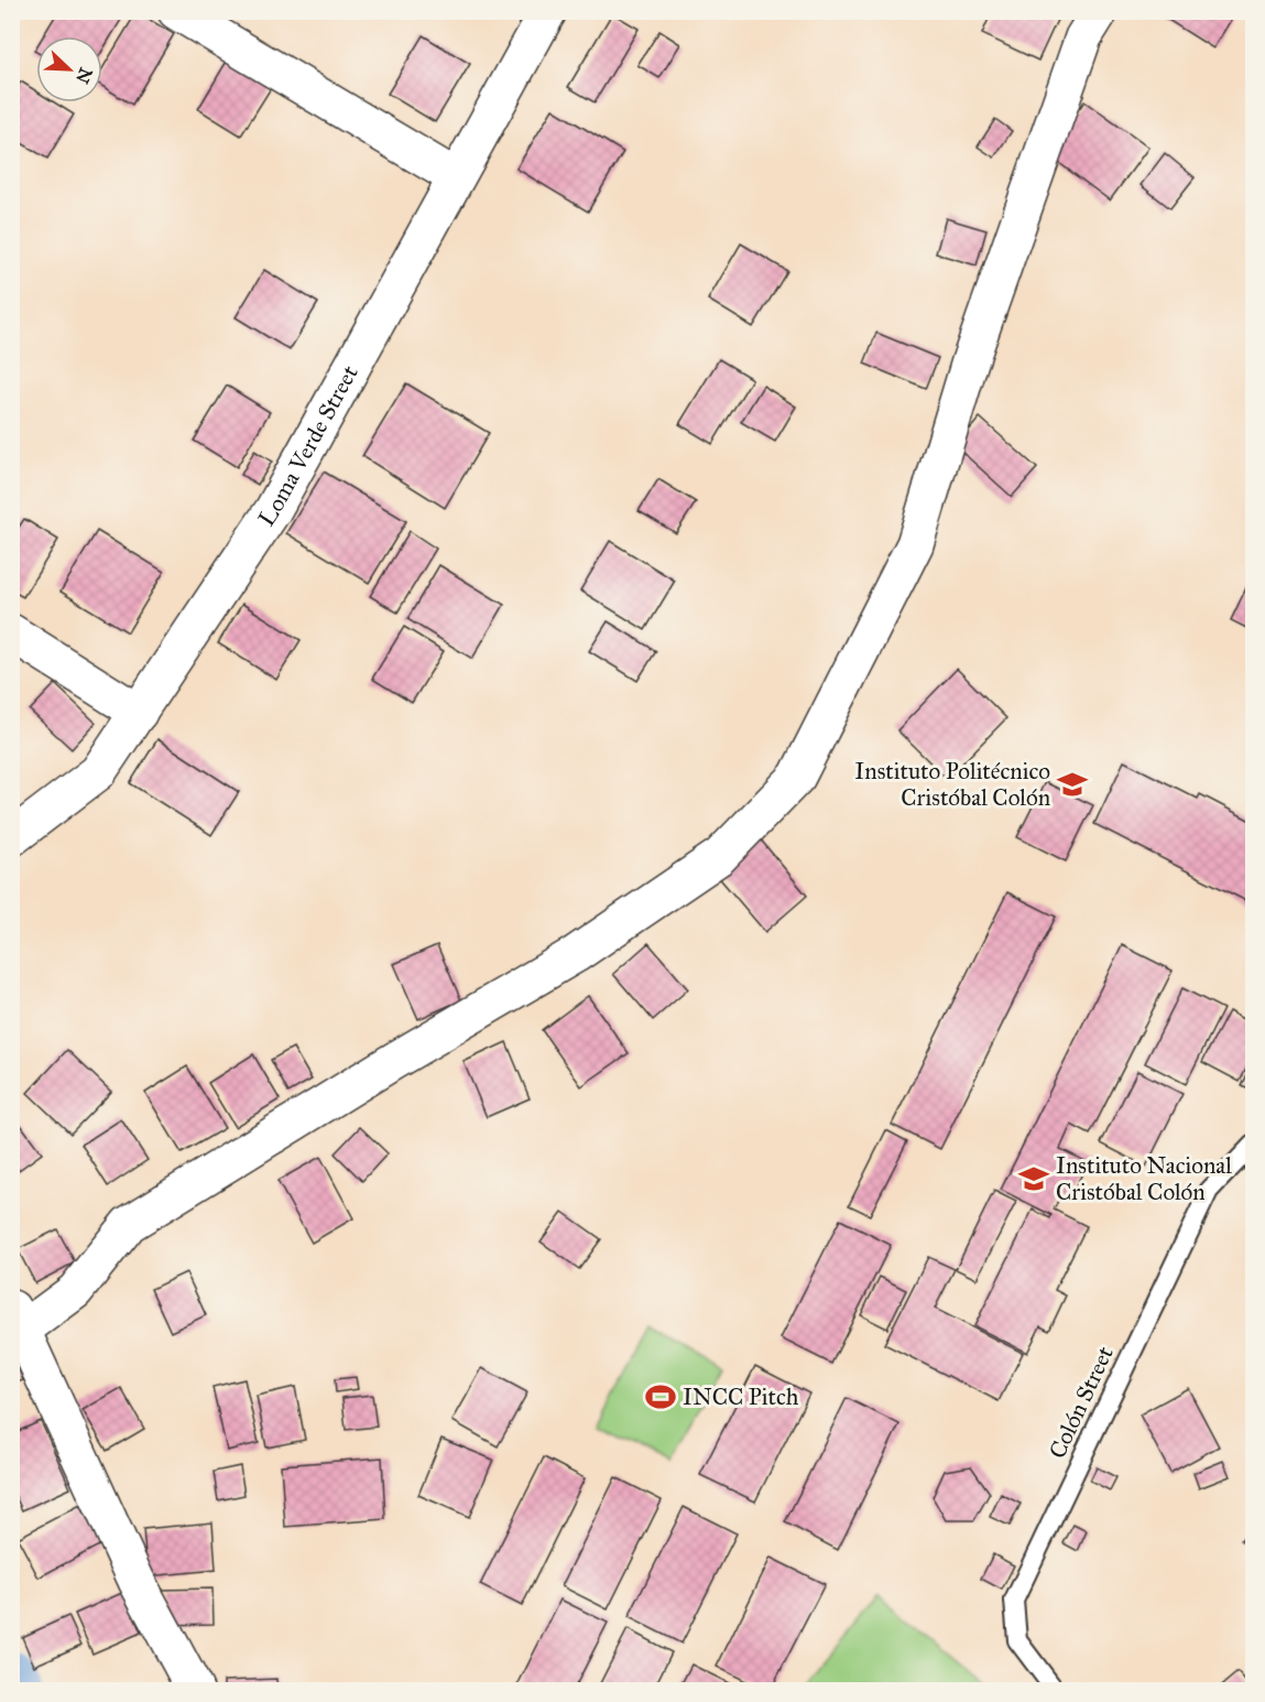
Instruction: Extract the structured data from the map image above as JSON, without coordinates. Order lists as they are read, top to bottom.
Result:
{
  "streets": {
    "street": ["Loma Verde Street"],
    "lane": ["Colón Street"]
  },
  "places": {
    "school or university": ["Instituto Politécnico Cristóbal Colón", "Instituto Nacional Cristóbal Colón"],
    "sports": ["INCC Pitch"]
  },
  "north": "bottom right"
}
